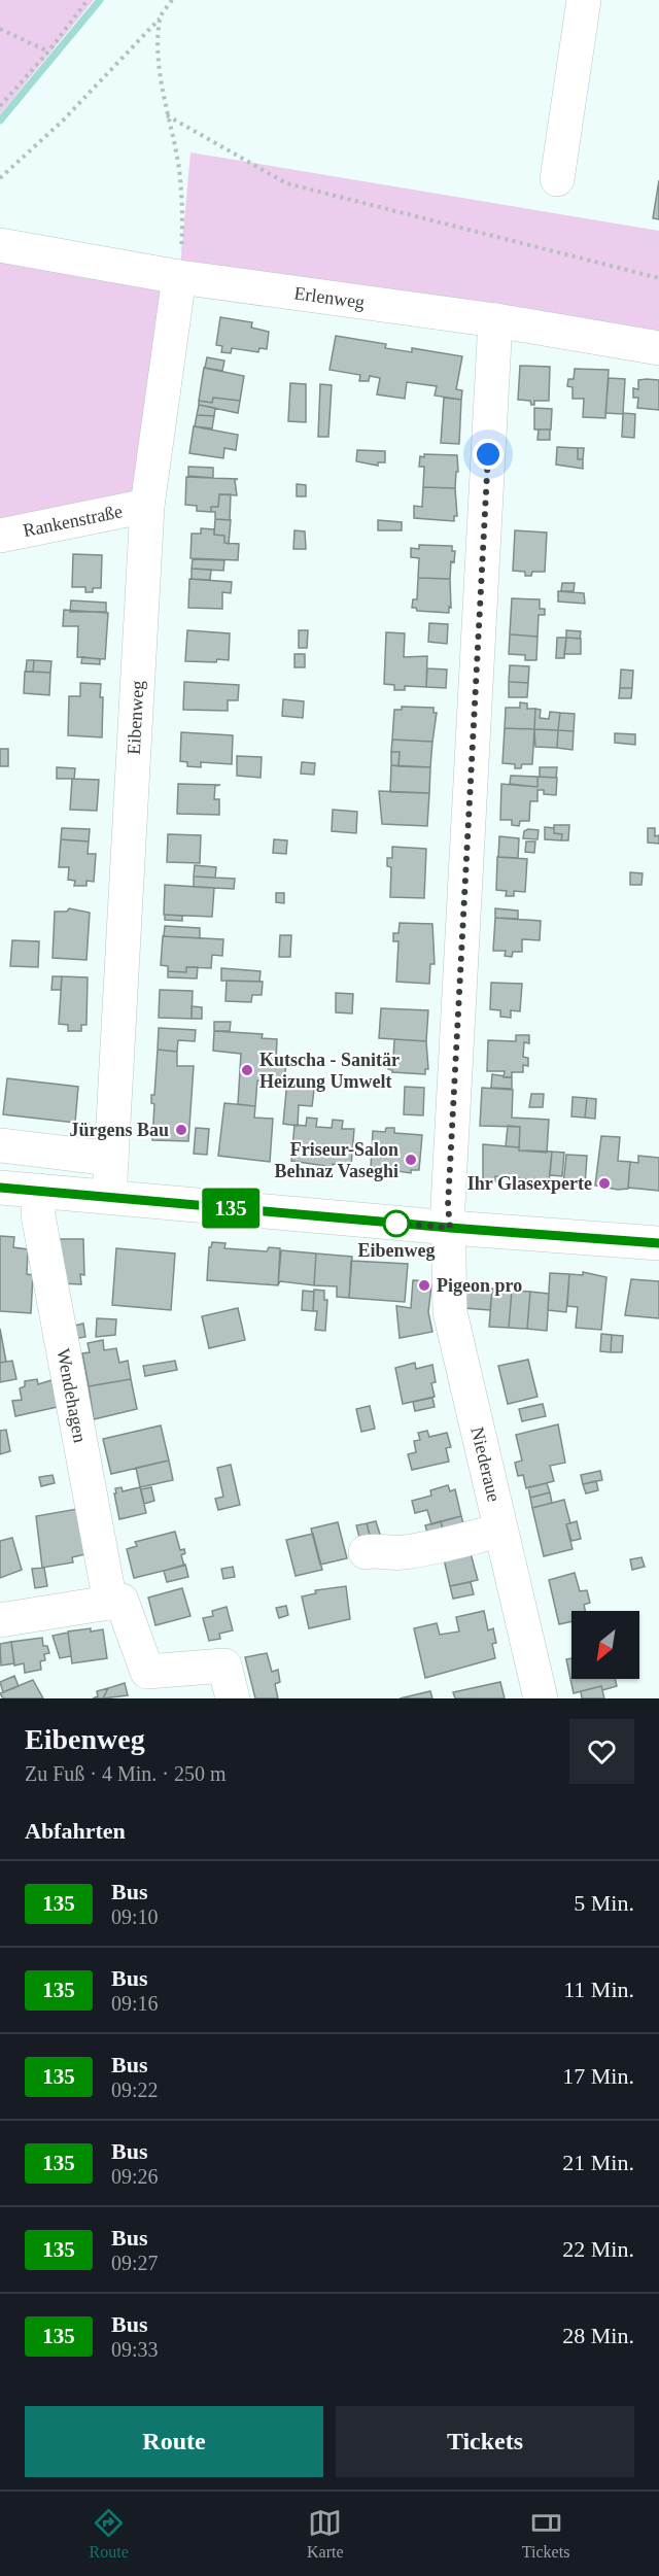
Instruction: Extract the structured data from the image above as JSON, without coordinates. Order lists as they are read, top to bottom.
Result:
{
  "streets": {
    "street": [
      "Erlenweg",
      "Rankenstraße",
      "Eibenweg",
      "Wendehagen",
      "Niederaue"
    ]
  },
  "crossings": [
    ["Erlenweg", "Eibenweg"],
    ["Erlenweg", "Niederaue"],
    ["Rankenstraße", "Eibenweg"]
  ],
  "places": [
    "Kutscha - Sanitär Heizung Umwelt",
    "Jürgens Bau",
    "Friseur-Salon Behnaz Vaseghi",
    "Ihr Glasexperte",
    "Eibenweg",
    "Pigeon pro"
  ],
  "lines": ["bus line 135"],
  "north": "bottom left",
  "page": {
    "on_map": "135",
    "heading": [
      ["Eibenweg", "Zu Fuß · 4 Min. · 250 m"],
      "Abfahrten"
    ],
    "list": [
      {
        "mark": "135",
        "name": "Bus",
        "note": "09:10",
        "value": "5 Min."
      },
      {
        "mark": "135",
        "name": "Bus",
        "note": "09:16",
        "value": "11 Min."
      },
      {
        "mark": "135",
        "name": "Bus",
        "note": "09:22",
        "value": "17 Min."
      },
      {
        "mark": "135",
        "name": "Bus",
        "note": "09:26",
        "value": "21 Min."
      },
      {
        "mark": "135",
        "name": "Bus",
        "note": "09:27",
        "value": "22 Min."
      },
      {
        "mark": "135",
        "name": "Bus",
        "note": "09:33",
        "value": "28 Min."
      }
    ],
    "buttons": ["Route", "Tickets"],
    "tabs": ["Route", "Karte", "Tickets"]
  }
}
